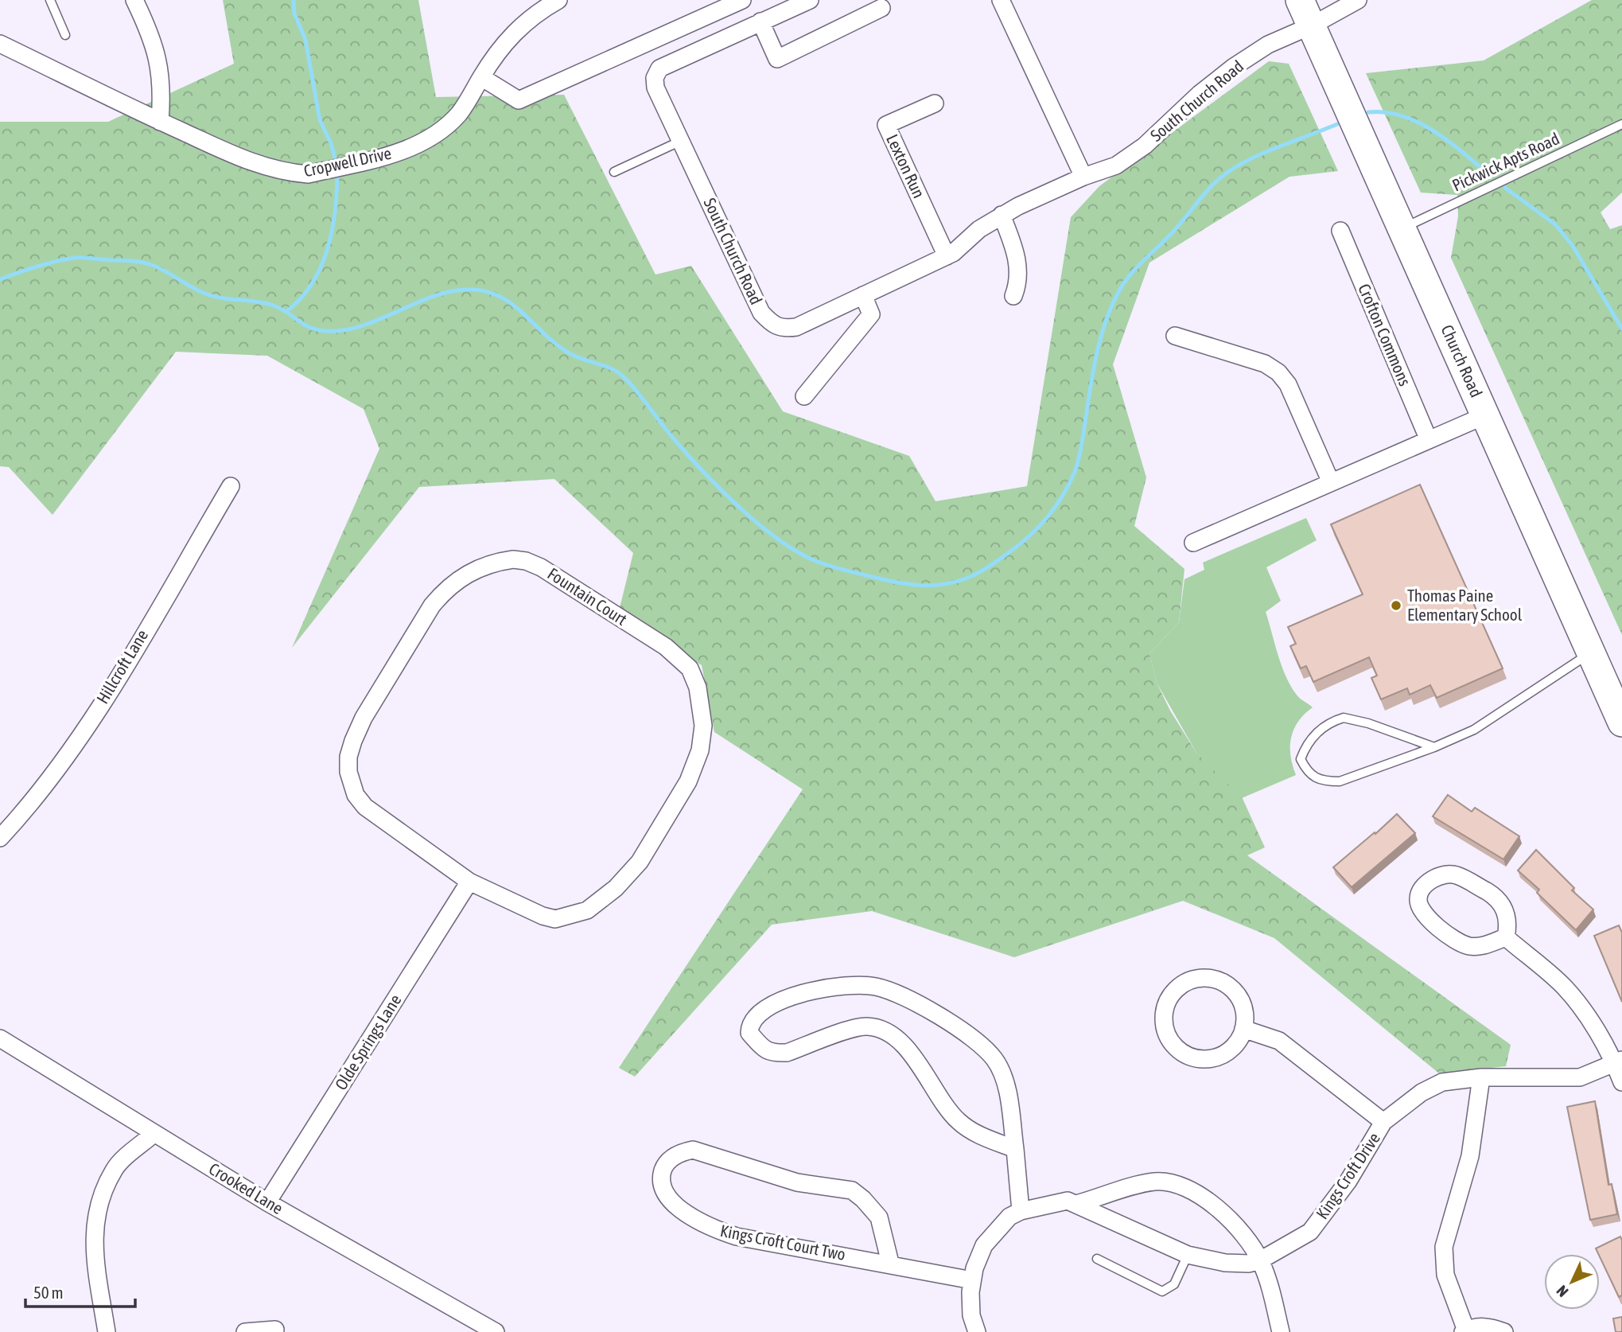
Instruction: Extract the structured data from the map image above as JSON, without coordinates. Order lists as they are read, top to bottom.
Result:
{
  "streets": {
    "main road": ["Church Road"],
    "street": [
      "South Church Road",
      "Cropwell Drive",
      "Lexton Run",
      "Crofton Commons",
      "Fountain Court",
      "Hillcroft Lane",
      "Olde Springs Lane",
      "Kings Croft Drive",
      "Crooked Lane",
      "Kings Croft Court Two"
    ],
    "lane": ["Pickwick Apts Road"]
  },
  "crossings": [
    ["South Church Road", "Lexton Run"],
    ["South Church Road", "Church Road"],
    ["Pickwick Apts Road", "Church Road"],
    ["Fountain Court", "Olde Springs Lane"],
    ["Olde Springs Lane", "Crooked Lane"],
    ["Kings Croft Drive", "Kings Croft Court Two"]
  ],
  "places": ["Thomas Paine Elementary School"],
  "scale_bar": "50 m",
  "north": "bottom left"
}
